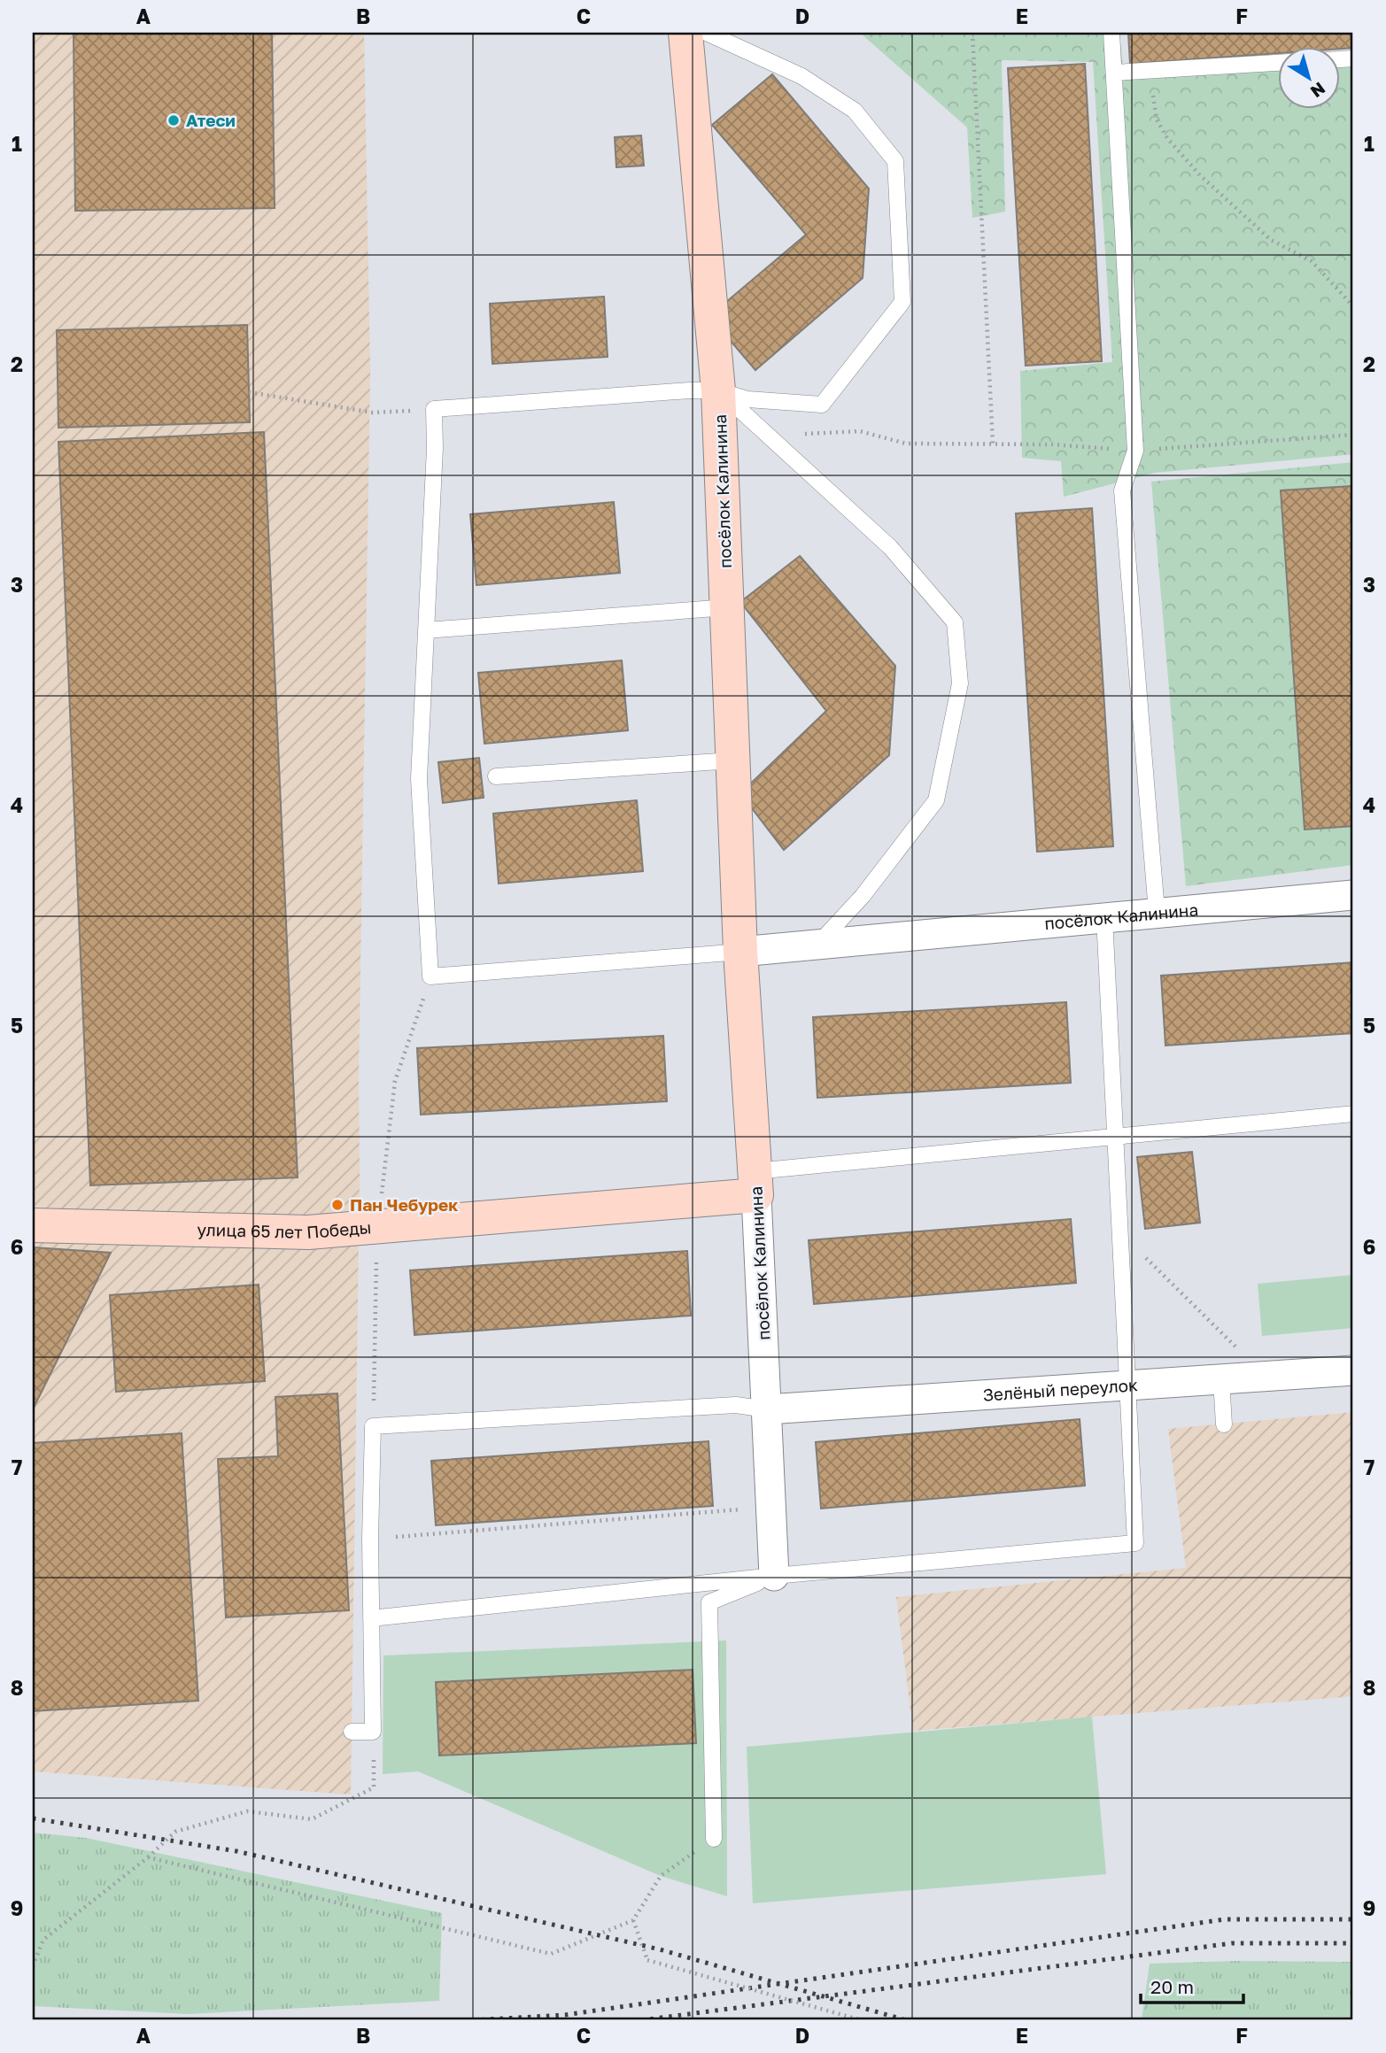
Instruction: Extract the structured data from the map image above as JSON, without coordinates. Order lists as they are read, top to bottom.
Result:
{
  "streets": {
    "street": ["посёлок Калинина", "улица 65 лет Победы", "Зелёный переулок"]
  },
  "crossings": [
    ["посёлок Калинина", "улица 65 лет Победы"],
    ["посёлок Калинина", "Зелёный переулок"]
  ],
  "places": ["Атеси", "Пан Чебурек"],
  "scale_bar": "20 m",
  "north": "bottom right",
  "grid": {
    "columns": [
      "A",
      "B",
      "C",
      "D",
      "E",
      "F"
    ],
    "rows": [
      "1",
      "2",
      "3",
      "4",
      "5",
      "6",
      "7",
      "8",
      "9"
    ]
  }
}
